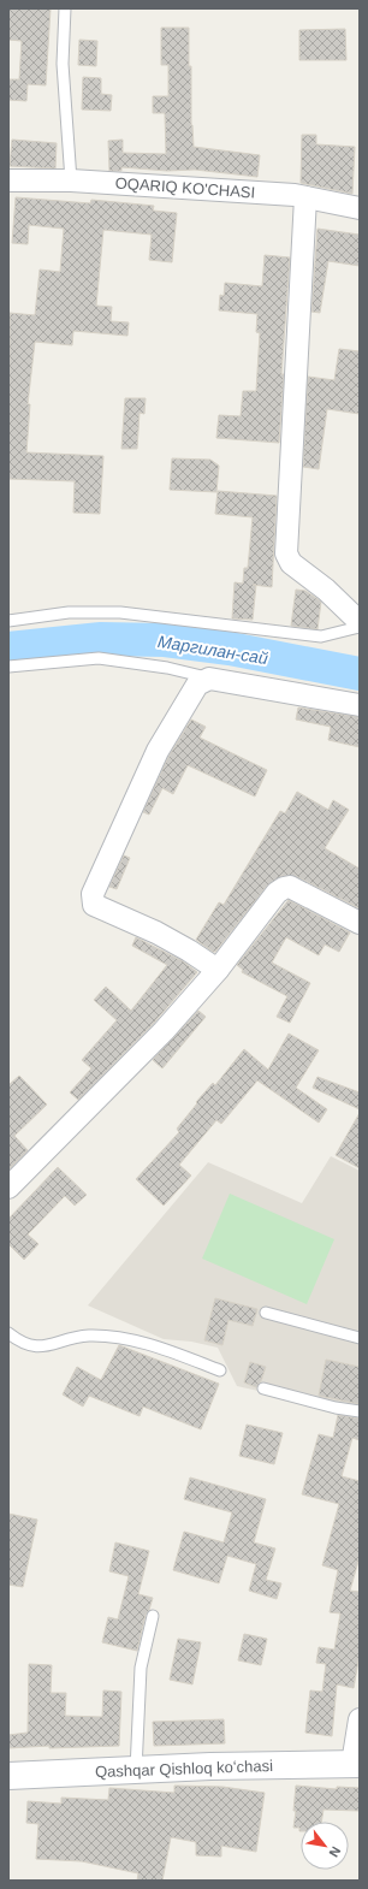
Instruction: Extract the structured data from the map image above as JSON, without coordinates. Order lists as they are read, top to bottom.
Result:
{
  "streets": {
    "main road": ["Qashqar Qishloq koʻchasi"],
    "street": ["OQARIQ KO'CHASI"]
  },
  "water": ["Маргилан-сай"],
  "north": "bottom right"
}
